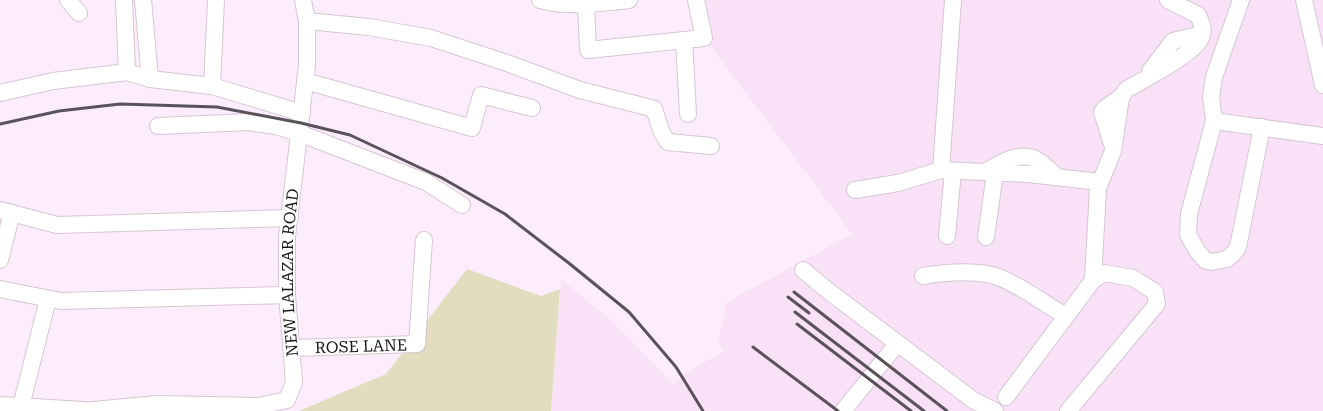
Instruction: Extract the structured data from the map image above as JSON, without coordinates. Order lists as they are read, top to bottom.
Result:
{
  "streets": {
    "street": ["NEW LALAZAR ROAD", "ROSE LANE"]
  },
  "crossings": [
    ["NEW LALAZAR ROAD", "ROSE LANE"]
  ]
}
